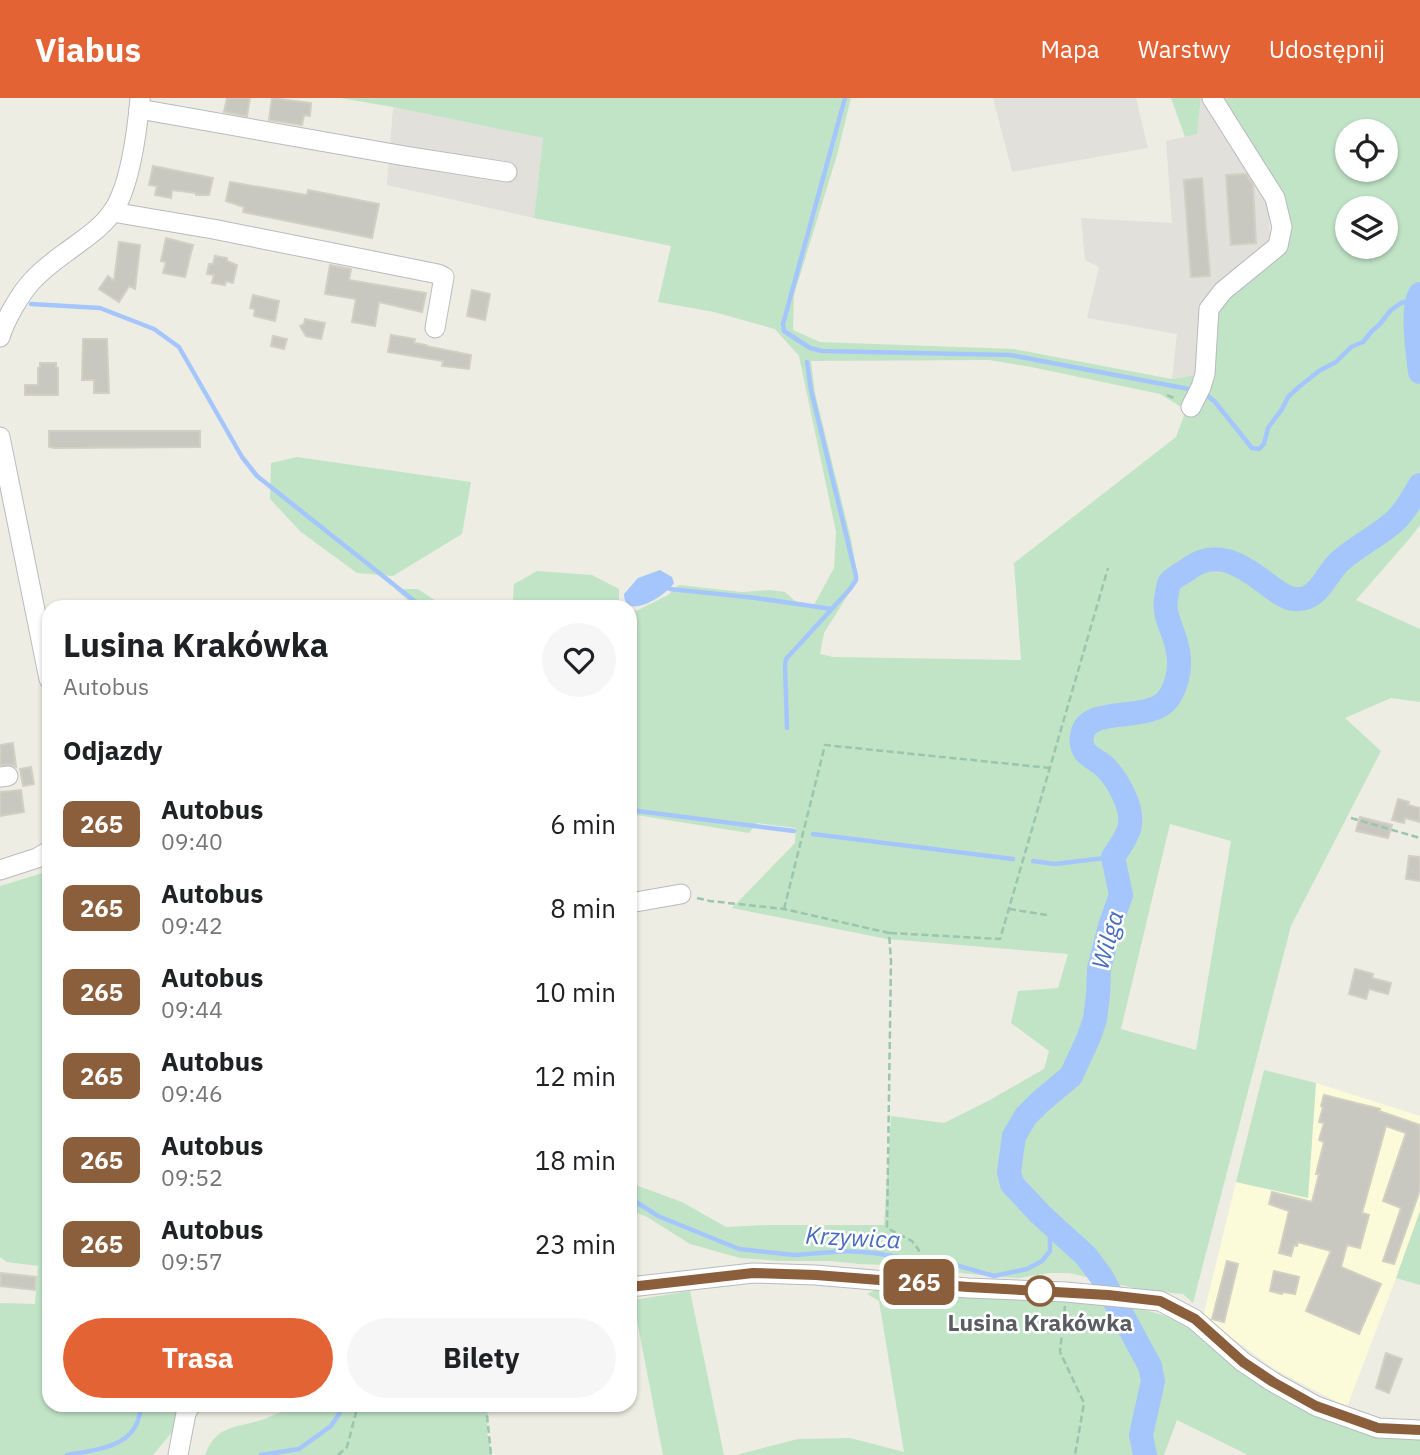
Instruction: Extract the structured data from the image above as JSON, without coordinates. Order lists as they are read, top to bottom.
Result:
{
  "water": ["Wilga", "Krzywica"],
  "places": ["Lusina Krakówka"],
  "lines": ["bus line 265"],
  "page": {
    "header": "Viabus",
    "nav": ["Mapa", "Warstwy", "Udostępnij"],
    "on_map": "265",
    "heading": [
      ["Lusina Krakówka", "Autobus"],
      "Odjazdy"
    ],
    "list": [
      {
        "mark": "265",
        "name": "Autobus",
        "note": "09:40",
        "value": "6 min"
      },
      {
        "mark": "265",
        "name": "Autobus",
        "note": "09:42",
        "value": "8 min"
      },
      {
        "mark": "265",
        "name": "Autobus",
        "note": "09:44",
        "value": "10 min"
      },
      {
        "mark": "265",
        "name": "Autobus",
        "note": "09:46",
        "value": "12 min"
      },
      {
        "mark": "265",
        "name": "Autobus",
        "note": "09:52",
        "value": "18 min"
      },
      {
        "mark": "265",
        "name": "Autobus",
        "note": "09:57",
        "value": "23 min"
      }
    ],
    "buttons": ["Trasa", "Bilety"]
  }
}
